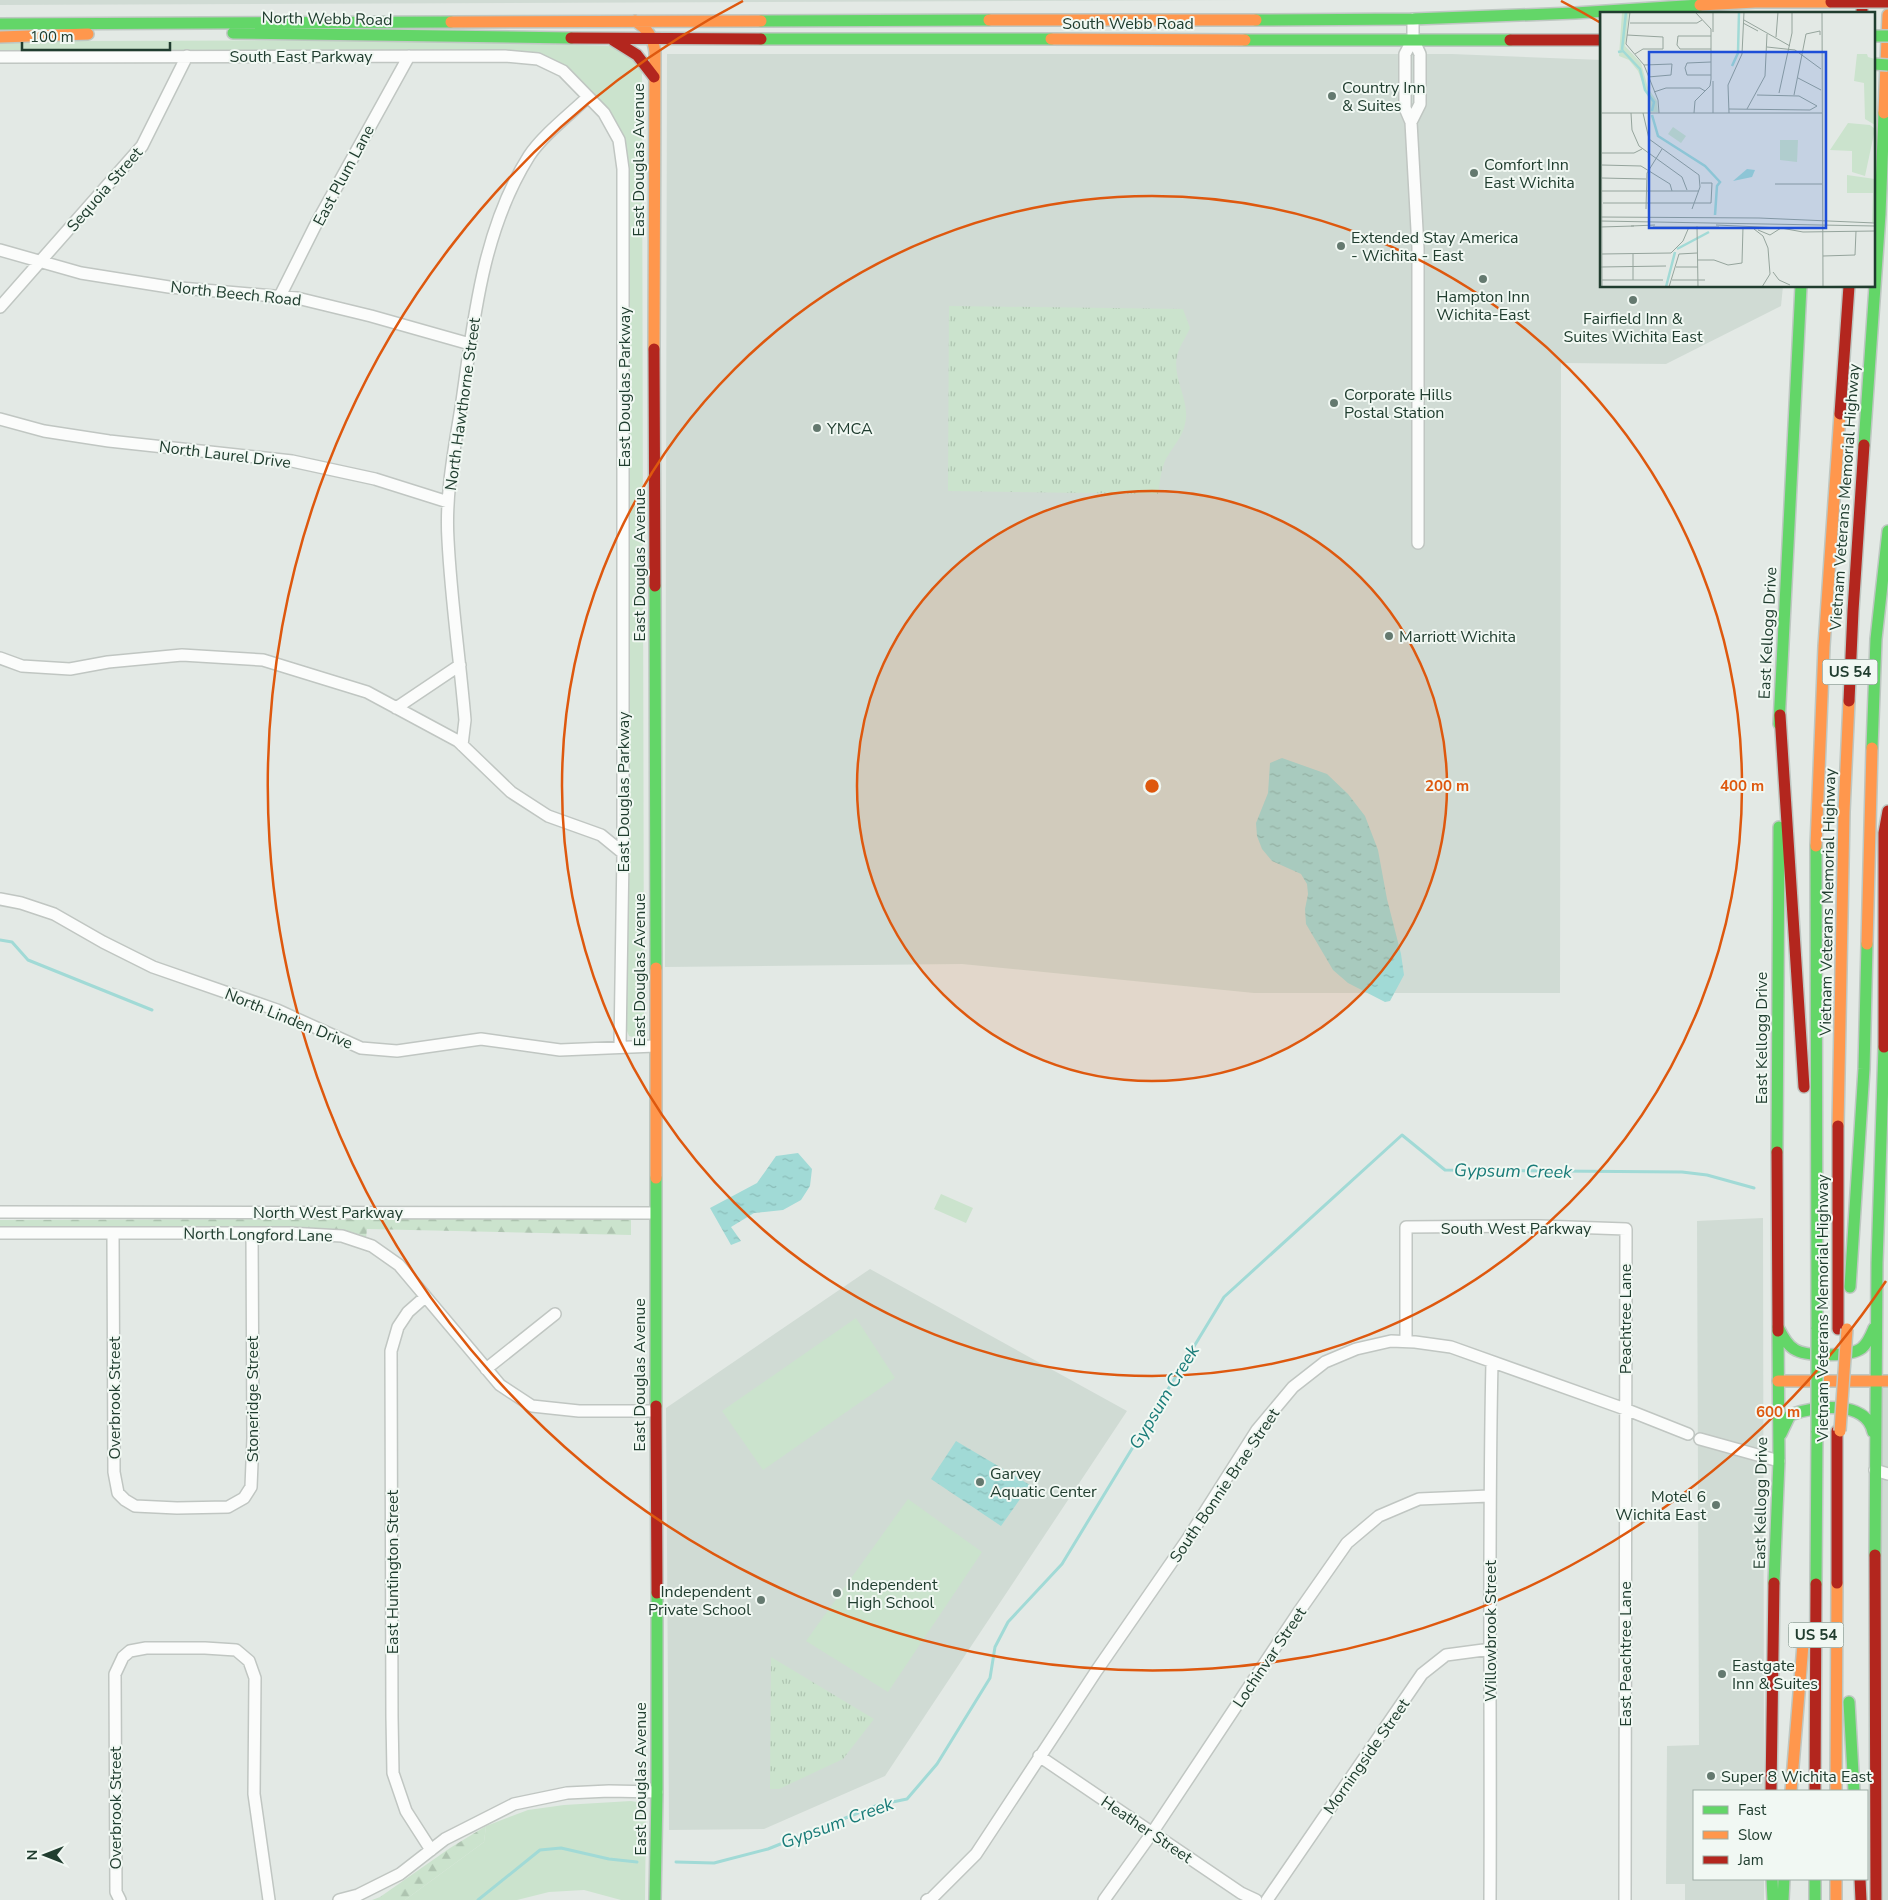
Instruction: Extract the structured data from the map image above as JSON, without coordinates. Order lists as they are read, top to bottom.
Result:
{
  "streets": {
    "main road": [
      "North Webb Road",
      "South Webb Road",
      "East Douglas Avenue",
      "Vietnam Veterans Memorial Highway",
      "East Kellogg Drive",
      "US 54"
    ],
    "street": [
      "South East Parkway",
      "East Plum Lane",
      "Sequoia Street",
      "North Beech Road",
      "East Douglas Parkway",
      "North Hawthorne Street",
      "North Laurel Drive",
      "North Linden Drive",
      "North West Parkway",
      "South West Parkway",
      "North Longford Lane",
      "Peachtree Lane",
      "Overbrook Street",
      "Stoneridge Street",
      "South Bonnie Brae Street",
      "East Huntington Street",
      "Willowbrook Street",
      "East Peachtree Lane",
      "Lochinvar Street",
      "Morningside Street",
      "Heather Street"
    ]
  },
  "crossings": [
    ["North Webb Road", "South Webb Road"],
    ["North Webb Road", "East Douglas Avenue"],
    ["South Webb Road", "East Douglas Avenue"],
    ["South East Parkway", "East Plum Lane"],
    ["South East Parkway", "Sequoia Street"],
    ["South East Parkway", "East Douglas Parkway"],
    ["South East Parkway", "North Hawthorne Street"],
    ["East Douglas Avenue", "North Linden Drive"],
    ["East Douglas Avenue", "North West Parkway"],
    ["East Douglas Avenue", "North Longford Lane"],
    ["East Plum Lane", "North Beech Road"],
    ["Sequoia Street", "North Beech Road"],
    ["North Beech Road", "North Hawthorne Street"],
    ["East Douglas Parkway", "North Hawthorne Street"],
    ["East Douglas Parkway", "North Linden Drive"],
    ["North Hawthorne Street", "North Laurel Drive"],
    ["South West Parkway", "Peachtree Lane"],
    ["South West Parkway", "South Bonnie Brae Street"],
    ["North Longford Lane", "Overbrook Street"],
    ["North Longford Lane", "Stoneridge Street"],
    ["North Longford Lane", "East Huntington Street"],
    ["Peachtree Lane", "South Bonnie Brae Street"],
    ["Peachtree Lane", "East Peachtree Lane"],
    ["Overbrook Street", "Stoneridge Street"],
    ["South Bonnie Brae Street", "Willowbrook Street"],
    ["South Bonnie Brae Street", "East Peachtree Lane"],
    ["South Bonnie Brae Street", "Heather Street"],
    ["Willowbrook Street", "Lochinvar Street"],
    ["Willowbrook Street", "Morningside Street"],
    ["Lochinvar Street", "Heather Street"]
  ],
  "water": ["Gypsum Creek"],
  "places": [
    "Country Inn & Suites",
    "Comfort Inn East Wichita",
    "Extended Stay America - Wichita - East",
    "Hampton Inn Wichita-East",
    "Fairfield Inn & Suites Wichita East",
    "Corporate Hills Postal Station",
    "YMCA",
    "Marriott Wichita",
    "Garvey Aquatic Center",
    "Motel 6 Wichita East",
    "Independent High School",
    "Independent Private School",
    "Eastgate Inn & Suites",
    "Super 8 Wichita East"
  ],
  "legend": ["Fast", "Slow", "Jam"],
  "scale_bar": "100 m",
  "north": "left",
  "rings": ["200 m", "400 m", "600 m"]
}
